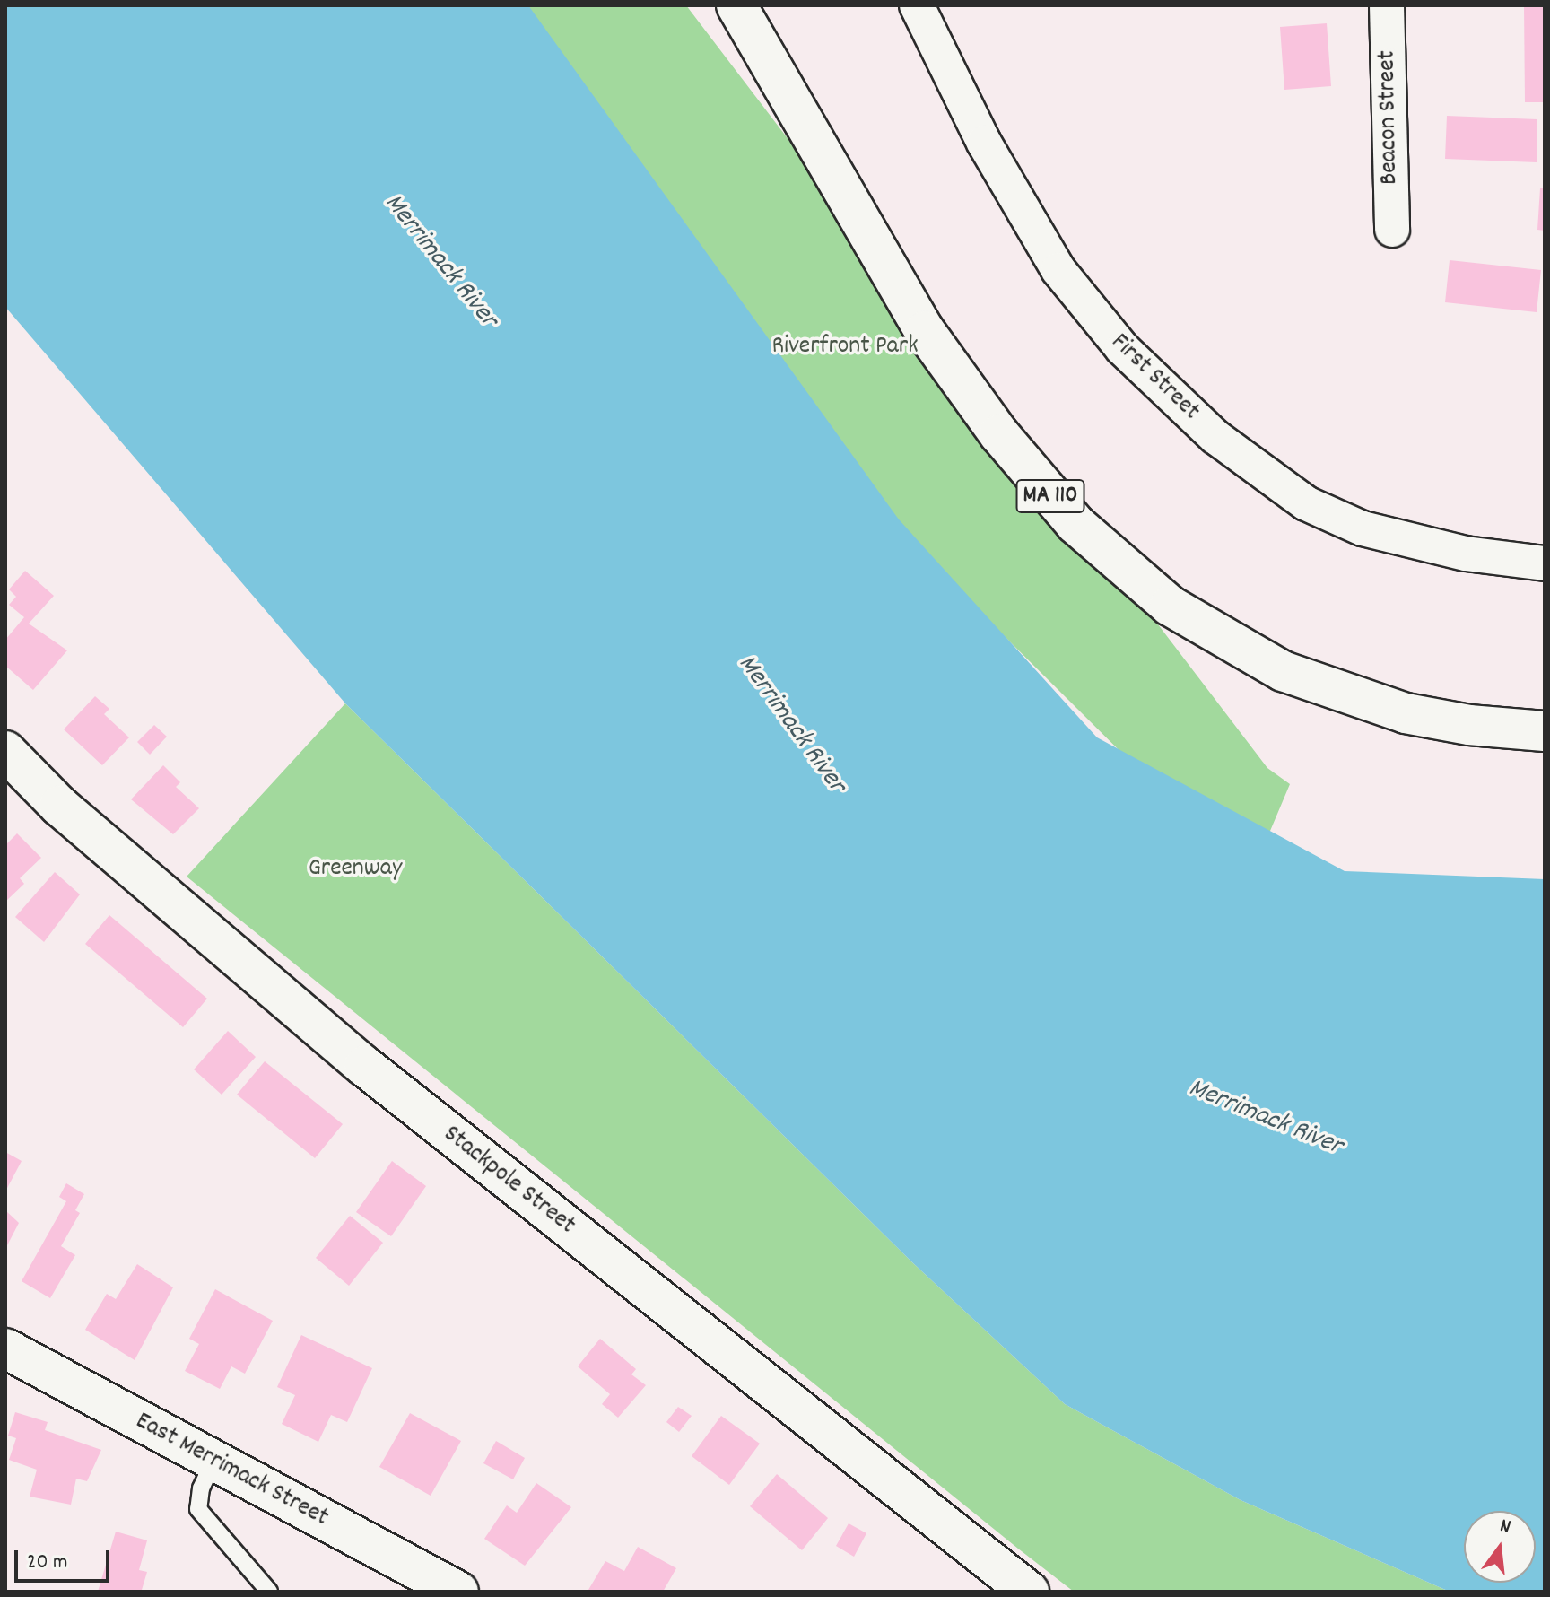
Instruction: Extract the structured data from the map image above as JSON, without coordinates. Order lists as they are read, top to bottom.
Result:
{
  "streets": {
    "street": [
      "Beacon Street",
      "First Street",
      "MA 110",
      "Stackpole Street",
      "East Merrimack Street"
    ]
  },
  "water": ["Merrimack River"],
  "parks": ["Riverfront Park", "Greenway"],
  "scale_bar": "20 m",
  "north": "top"
}
